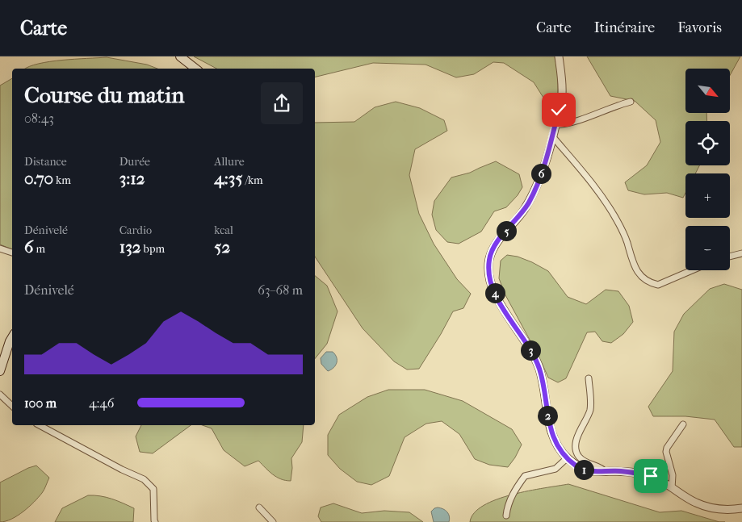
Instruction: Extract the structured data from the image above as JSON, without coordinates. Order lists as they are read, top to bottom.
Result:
{
  "north": "bottom right",
  "page": {
    "header": "Carte",
    "nav": ["Carte", "Itinéraire", "Favoris"],
    "map_buttons": ["+", "−"],
    "heading": ["Course du matin", "08:43"],
    "stats": [
      ["Distance", "0.70 km"],
      ["Durée", "3:12"],
      ["Allure", "4:35 /km"],
      ["Dénivelé", "6 m"],
      ["Cardio", "132 bpm"],
      ["kcal", "52"]
    ],
    "pins": [
      "6",
      "5",
      "4",
      "3",
      "2",
      "1"
    ],
    "chart": ["Dénivelé", "63–68 m"],
    "list": [
      {
        "name": "100 m",
        "note": "4:46"
      }
    ]
  }
}
